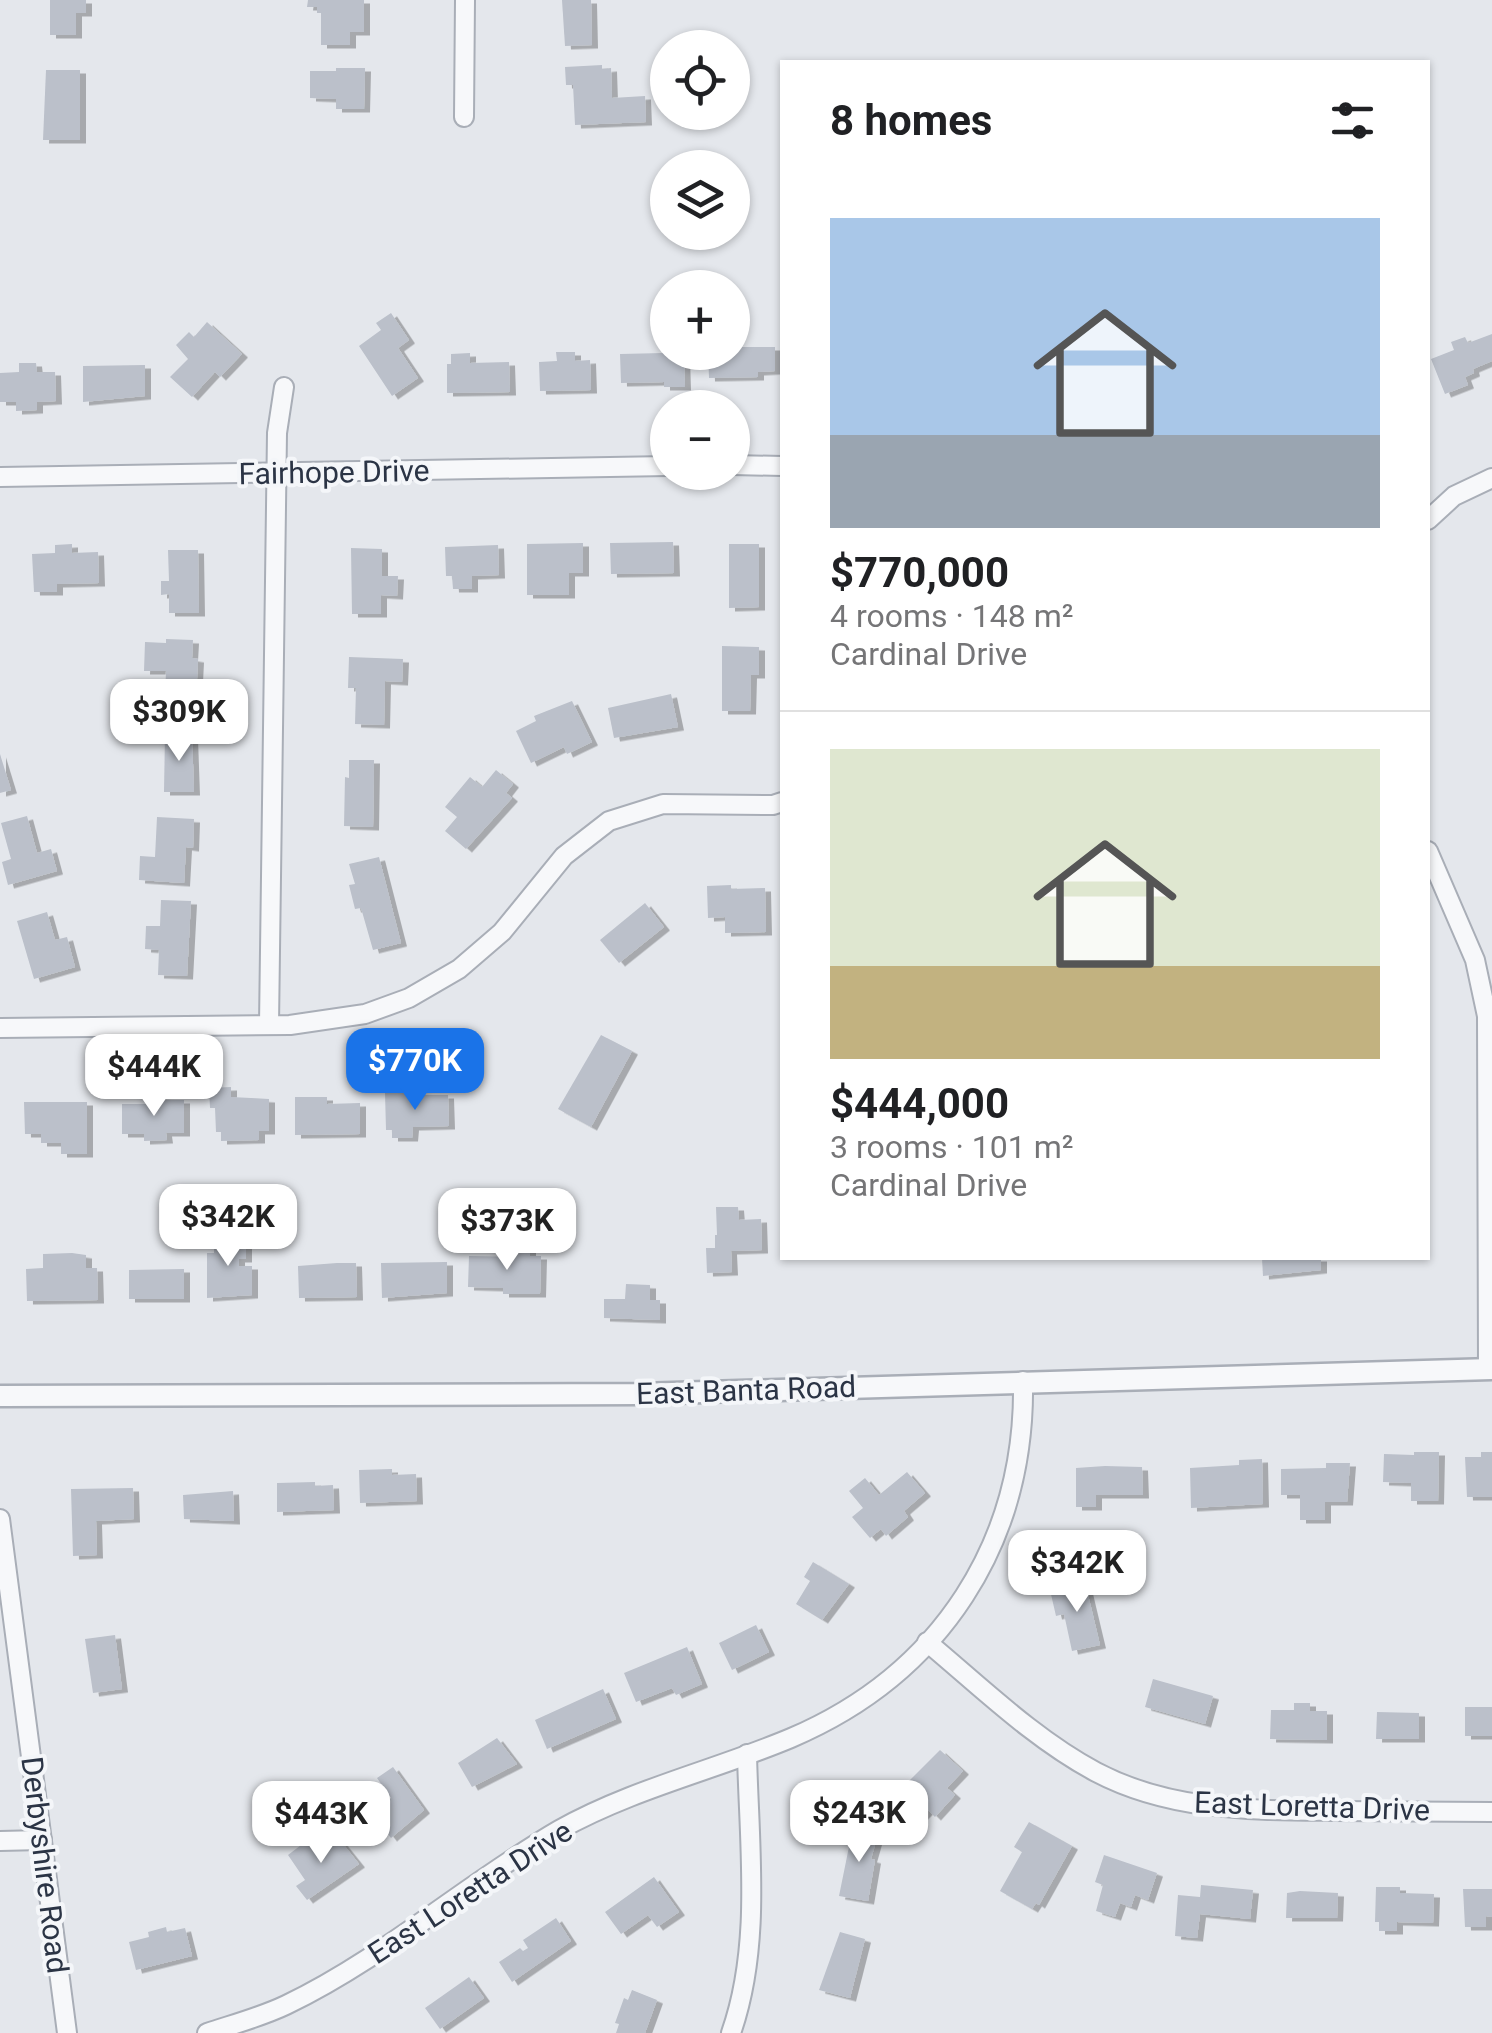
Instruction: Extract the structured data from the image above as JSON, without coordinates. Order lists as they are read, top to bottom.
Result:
{
  "streets": {
    "street": [
      "Fairhope Drive",
      "East Banta Road",
      "East Loretta Drive",
      "Derbyshire Road"
    ]
  },
  "page": {
    "map_buttons": ["+", "−"],
    "heading": "8 homes",
    "list": [
      {
        "name": "$770,000",
        "note": "4 rooms · 148 m² · Cardinal Drive"
      },
      {
        "name": "$444,000",
        "note": "3 rooms · 101 m² · Cardinal Drive"
      }
    ],
    "price": [
      "$309K",
      "$770K",
      "$444K",
      "$342K",
      "$373K",
      "$342K",
      "$243K",
      "$443K"
    ]
  }
}
